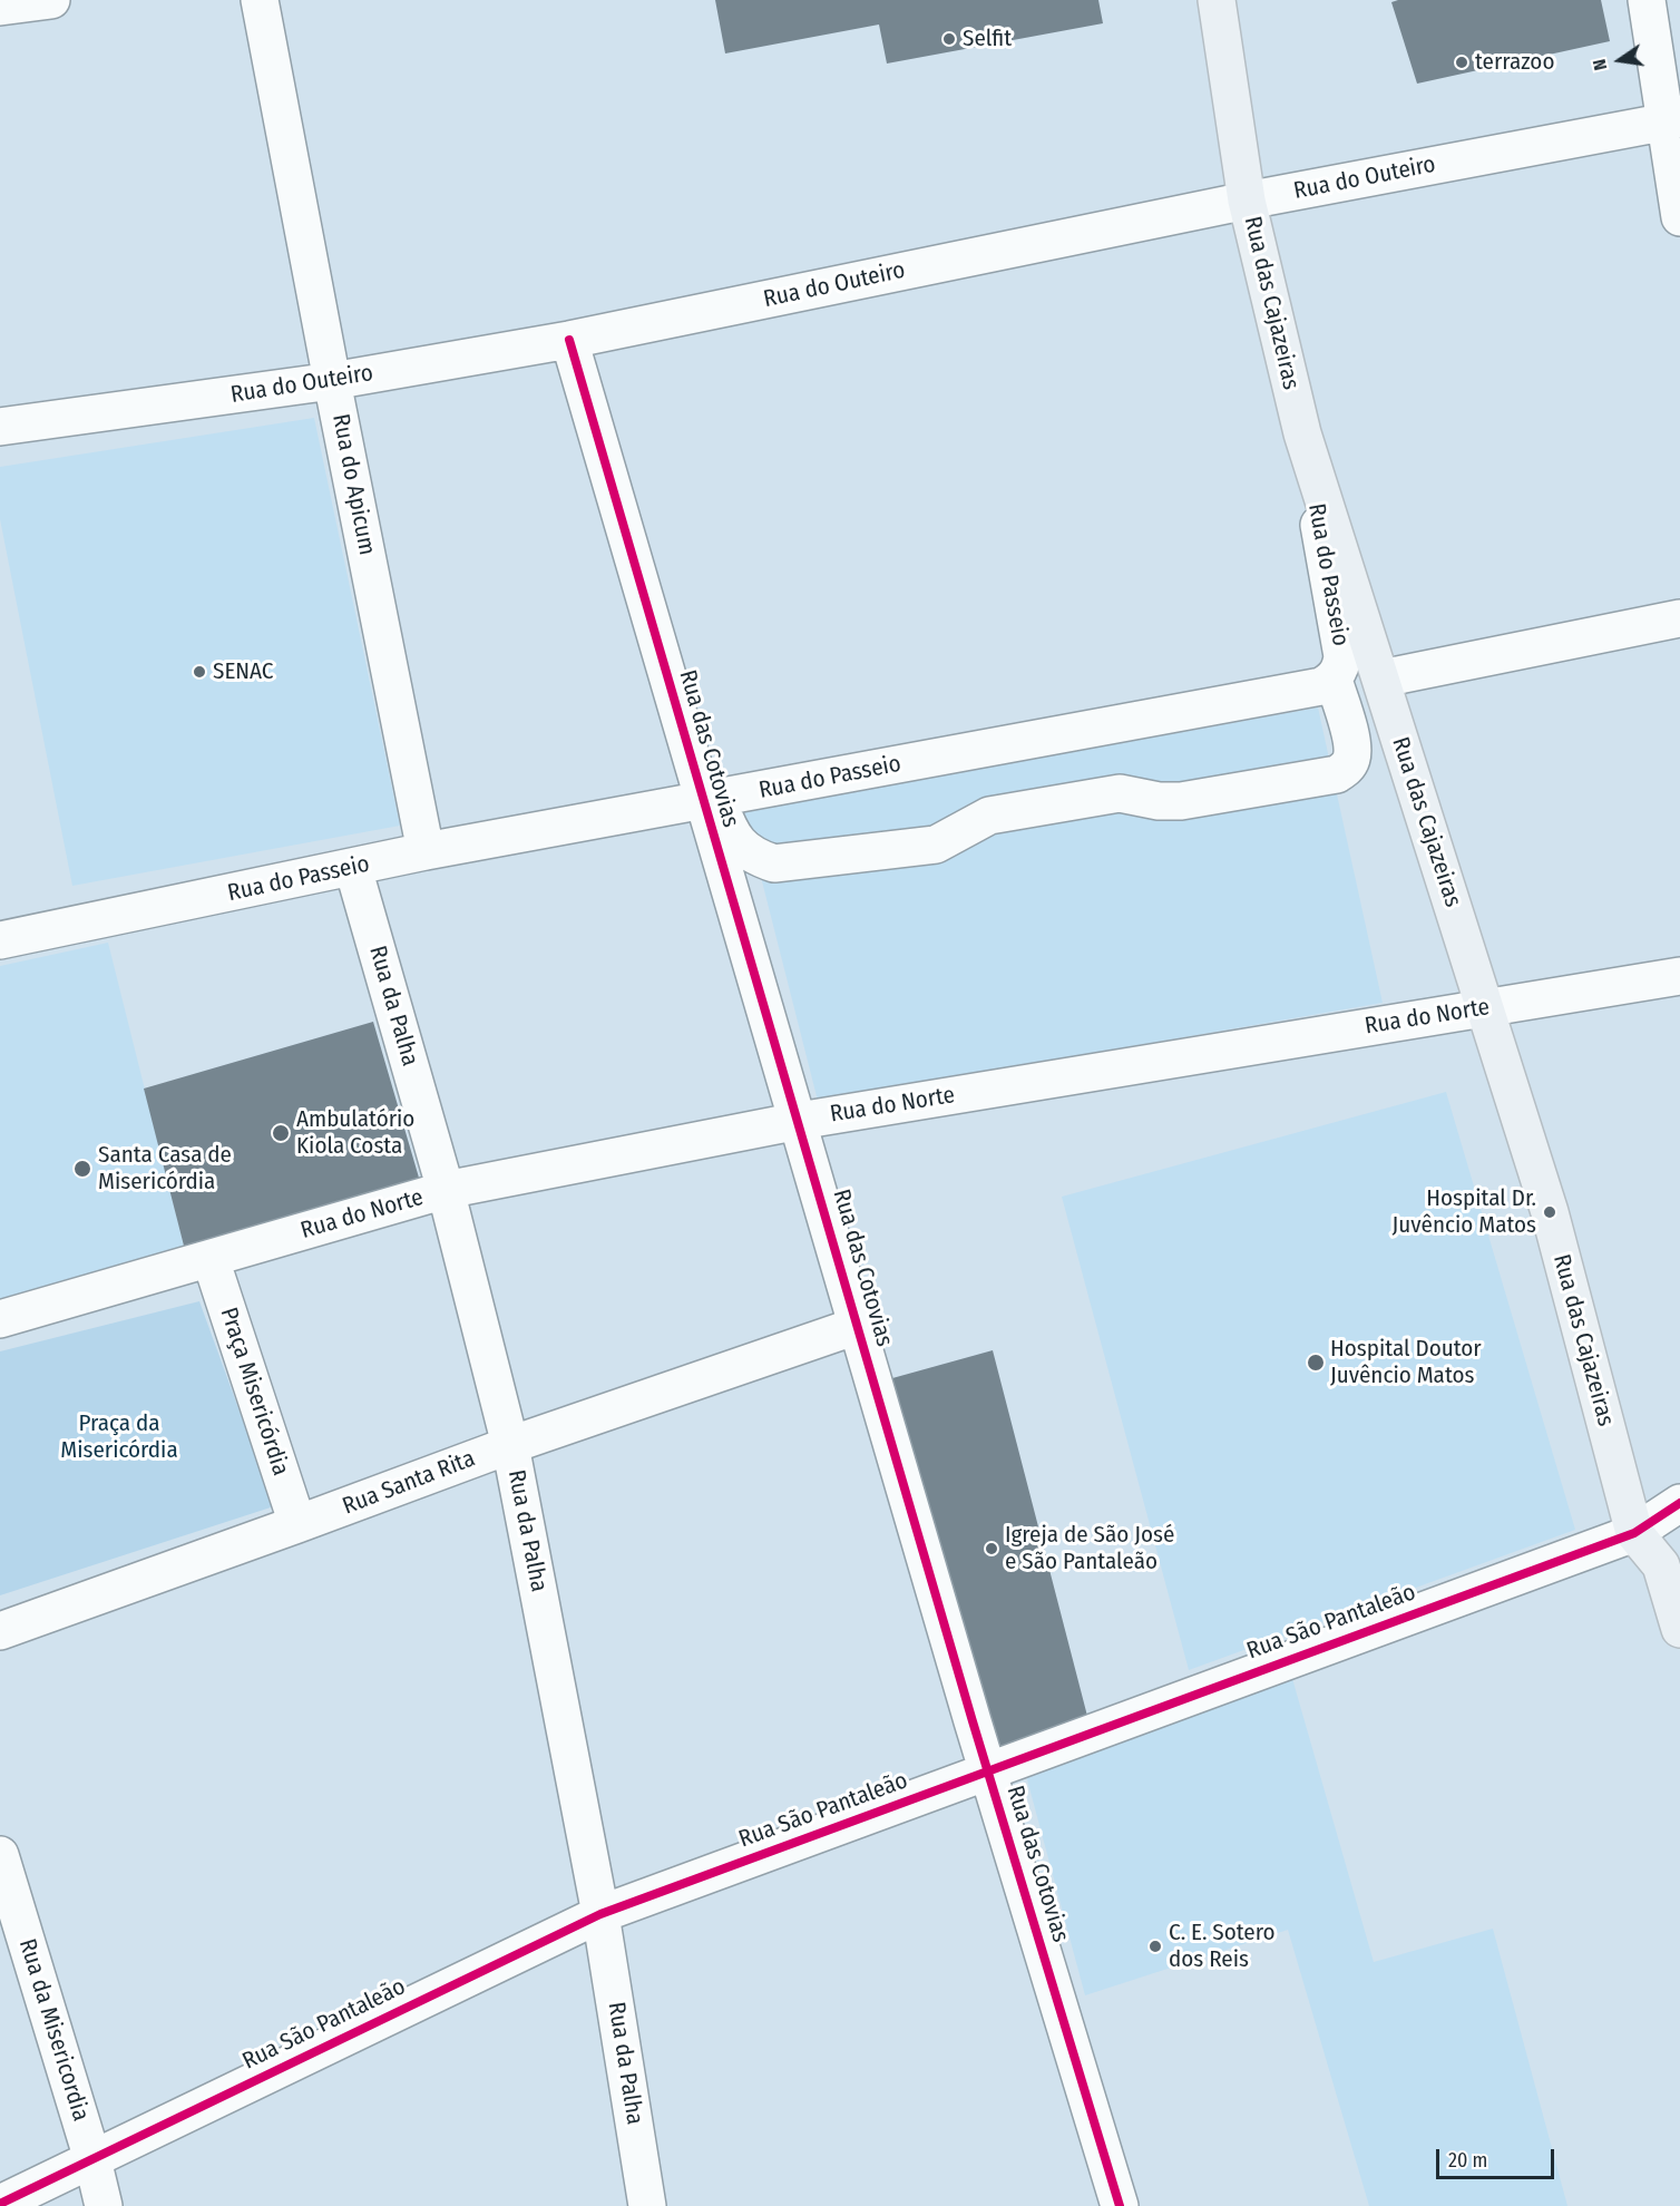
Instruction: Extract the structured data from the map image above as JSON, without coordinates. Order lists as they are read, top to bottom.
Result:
{
  "streets": {
    "main road": ["Rua das Cajazeiras"],
    "street": [
      "Rua do Outeiro",
      "Rua do Apicum",
      "Rua do Passeio",
      "Rua das Cotovias",
      "Rua da Palha",
      "Rua do Norte",
      "Praça Misericórdia",
      "Rua Santa Rita",
      "Rua São Pantaleão",
      "Rua da Misericordia"
    ]
  },
  "crossings": [
    ["Rua do Outeiro", "Rua das Cajazeiras"],
    ["Rua do Outeiro", "Rua do Apicum"],
    ["Rua do Outeiro", "Rua das Cotovias"],
    ["Rua das Cajazeiras", "Rua do Passeio"],
    ["Rua das Cajazeiras", "Rua do Norte"],
    ["Rua das Cajazeiras", "Rua São Pantaleão"],
    ["Rua do Apicum", "Rua do Passeio"],
    ["Rua do Passeio", "Rua das Cotovias"],
    ["Rua do Passeio", "Rua da Palha"],
    ["Rua das Cotovias", "Rua do Norte"],
    ["Rua das Cotovias", "Rua Santa Rita"],
    ["Rua das Cotovias", "Rua São Pantaleão"],
    ["Rua da Palha", "Rua do Norte"],
    ["Rua da Palha", "Rua Santa Rita"],
    ["Rua da Palha", "Rua São Pantaleão"],
    ["Rua do Norte", "Praça Misericórdia"],
    ["Praça Misericórdia", "Rua Santa Rita"],
    ["Rua São Pantaleão", "Rua da Misericordia"]
  ],
  "parks": ["Praça da Misericórdia"],
  "places": [
    "Selfit",
    "terrazoo",
    "SENAC",
    "Ambulatório Kiola Costa",
    "Santa Casa de Misericórdia",
    "Hospital Dr. Juvêncio Matos",
    "Hospital Doutor Juvêncio Matos",
    "Igreja de São José e São Pantaleão",
    "C. E. Sotero dos Reis"
  ],
  "scale_bar": "20 m",
  "north": "left"
}
